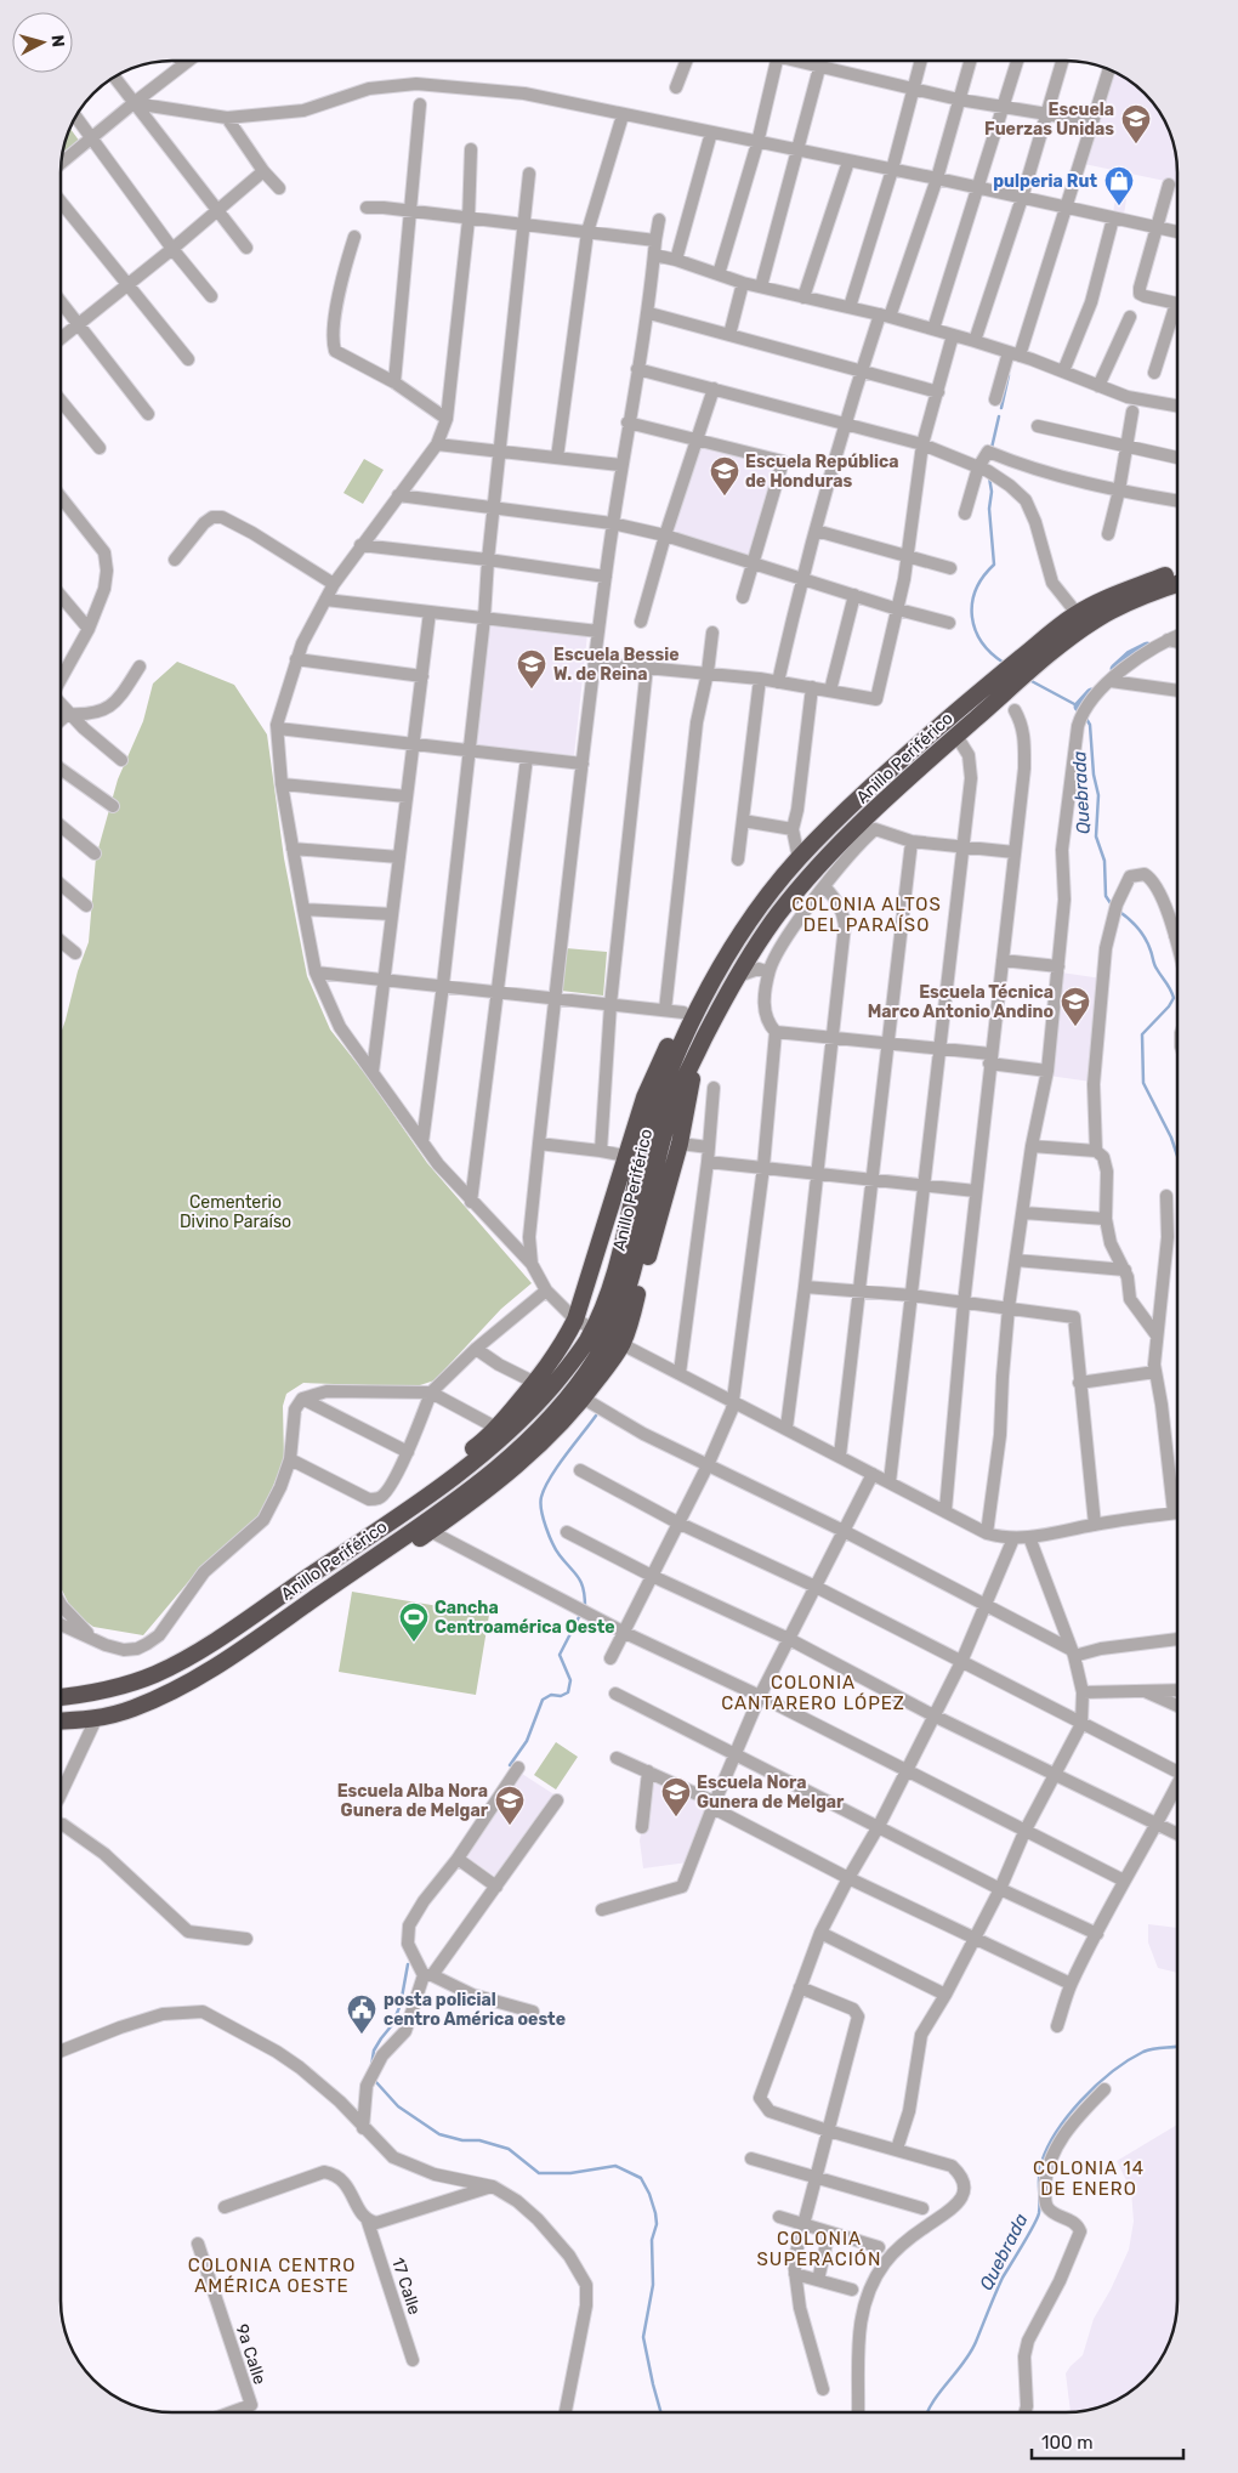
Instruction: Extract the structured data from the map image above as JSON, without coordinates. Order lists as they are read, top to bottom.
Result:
{
  "streets": {
    "highway": ["Anillo Periférico"],
    "street": ["17 Calle", "9a Calle"]
  },
  "districts": [
    "COLONIA ALTOS DEL PARAÍSO",
    "COLONIA CANTARERO LÓPEZ",
    "COLONIA 14 DE ENERO",
    "COLONIA SUPERACIÓN",
    "COLONIA CENTRO AMÉRICA OESTE"
  ],
  "water": ["Quebrada"],
  "parks": ["Cementerio Divino Paraíso"],
  "places": {
    "school or university": [
      "Escuela Fuerzas Unidas",
      "Escuela República de Honduras",
      "Escuela Bessie W. de Reina",
      "Escuela Técnica Marco Antonio Andino",
      "Escuela Nora Gunera de Melgar",
      "Escuela Alba Nora Gunera de Melgar"
    ],
    "shop": ["pulperia Rut"],
    "sports": ["Cancha Centroamérica Oeste"],
    "public building": ["posta policial centro América oeste"]
  },
  "scale_bar": "100 m",
  "north": "right"
}
